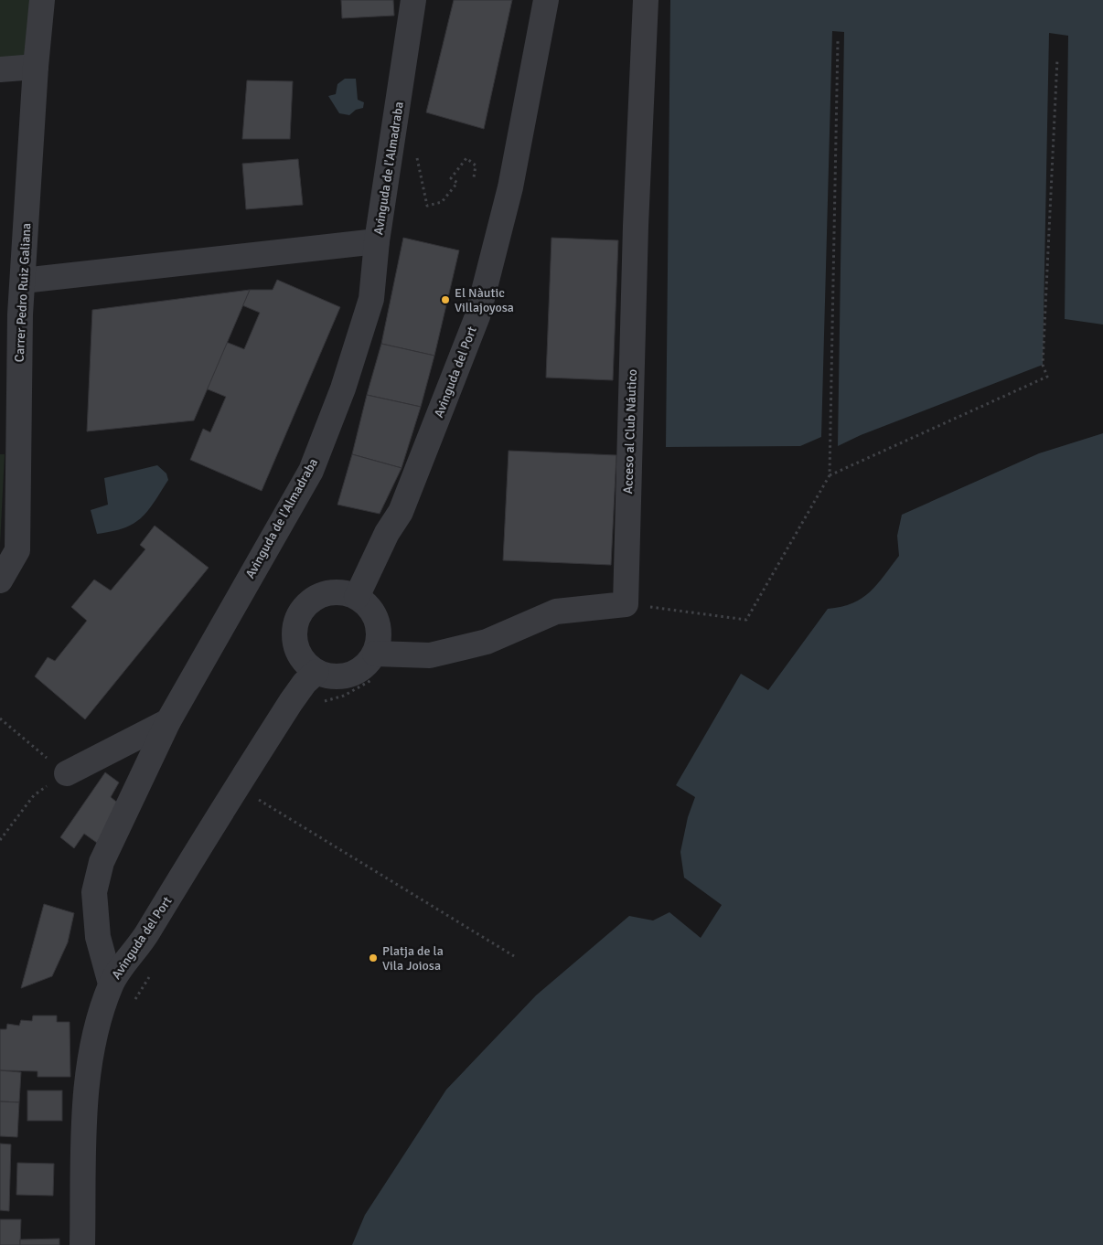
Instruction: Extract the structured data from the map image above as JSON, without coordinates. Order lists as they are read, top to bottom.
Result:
{
  "streets": {
    "street": [
      "Avinguda de l'Almadraba",
      "Carrer Pedro Ruiz Galiana",
      "Avinguda del Port",
      "Acceso al Club Náutico"
    ]
  },
  "crossings": [
    ["Avinguda de l'Almadraba", "Avinguda del Port"]
  ],
  "places": ["El Nàutic Villajoyosa", "Platja de la Vila Joiosa"]
}
